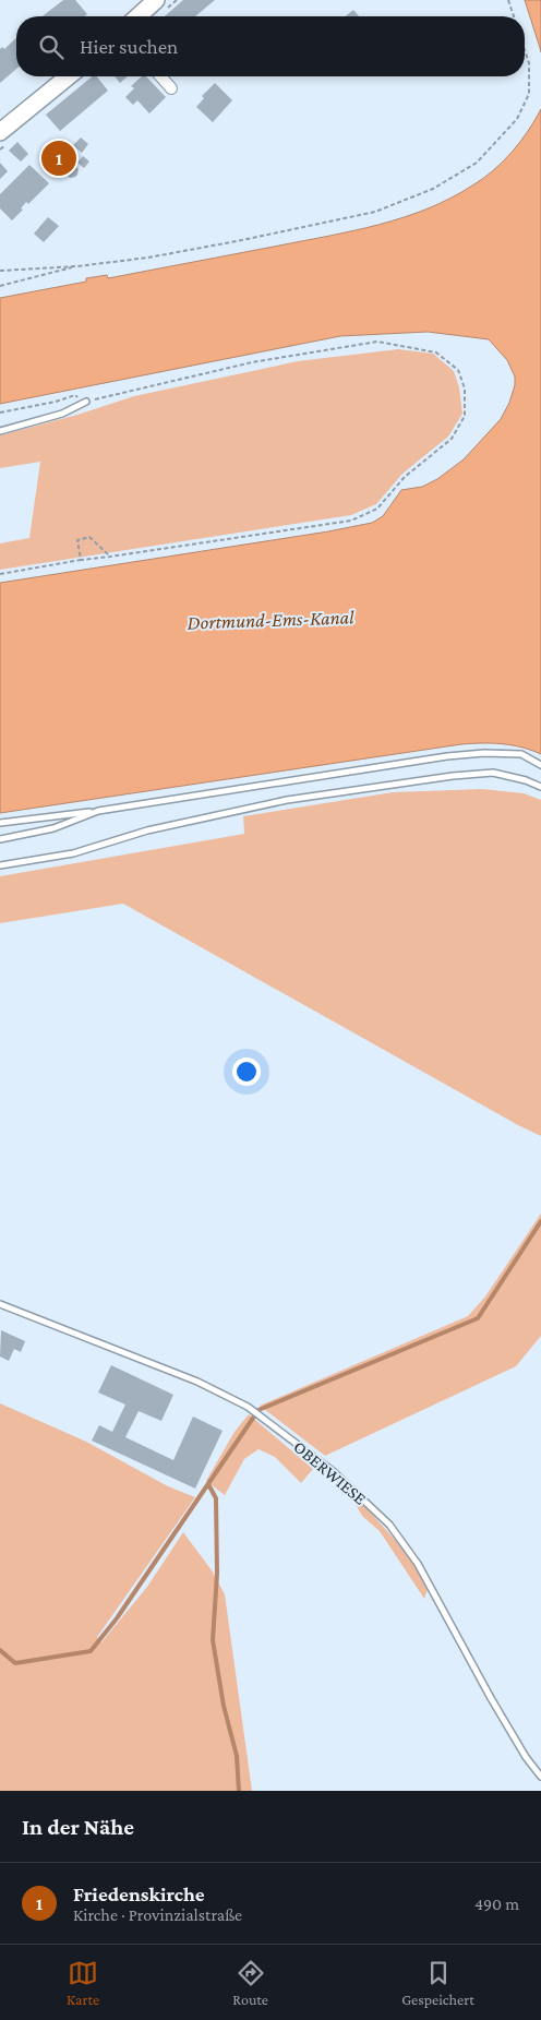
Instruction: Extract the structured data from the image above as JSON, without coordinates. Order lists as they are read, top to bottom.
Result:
{
  "streets": {
    "lane": ["OBERWIESE"]
  },
  "water": ["Dortmund-Ems-Kanal"],
  "page": {
    "search": "Hier suchen",
    "pins": "1",
    "heading": "In der Nähe",
    "list": [
      {
        "mark": "1",
        "name": "Friedenskirche",
        "note": "Kirche · Provinzialstraße",
        "value": "490 m"
      }
    ],
    "nav": ["Karte", "Route", "Gespeichert"]
  }
}
